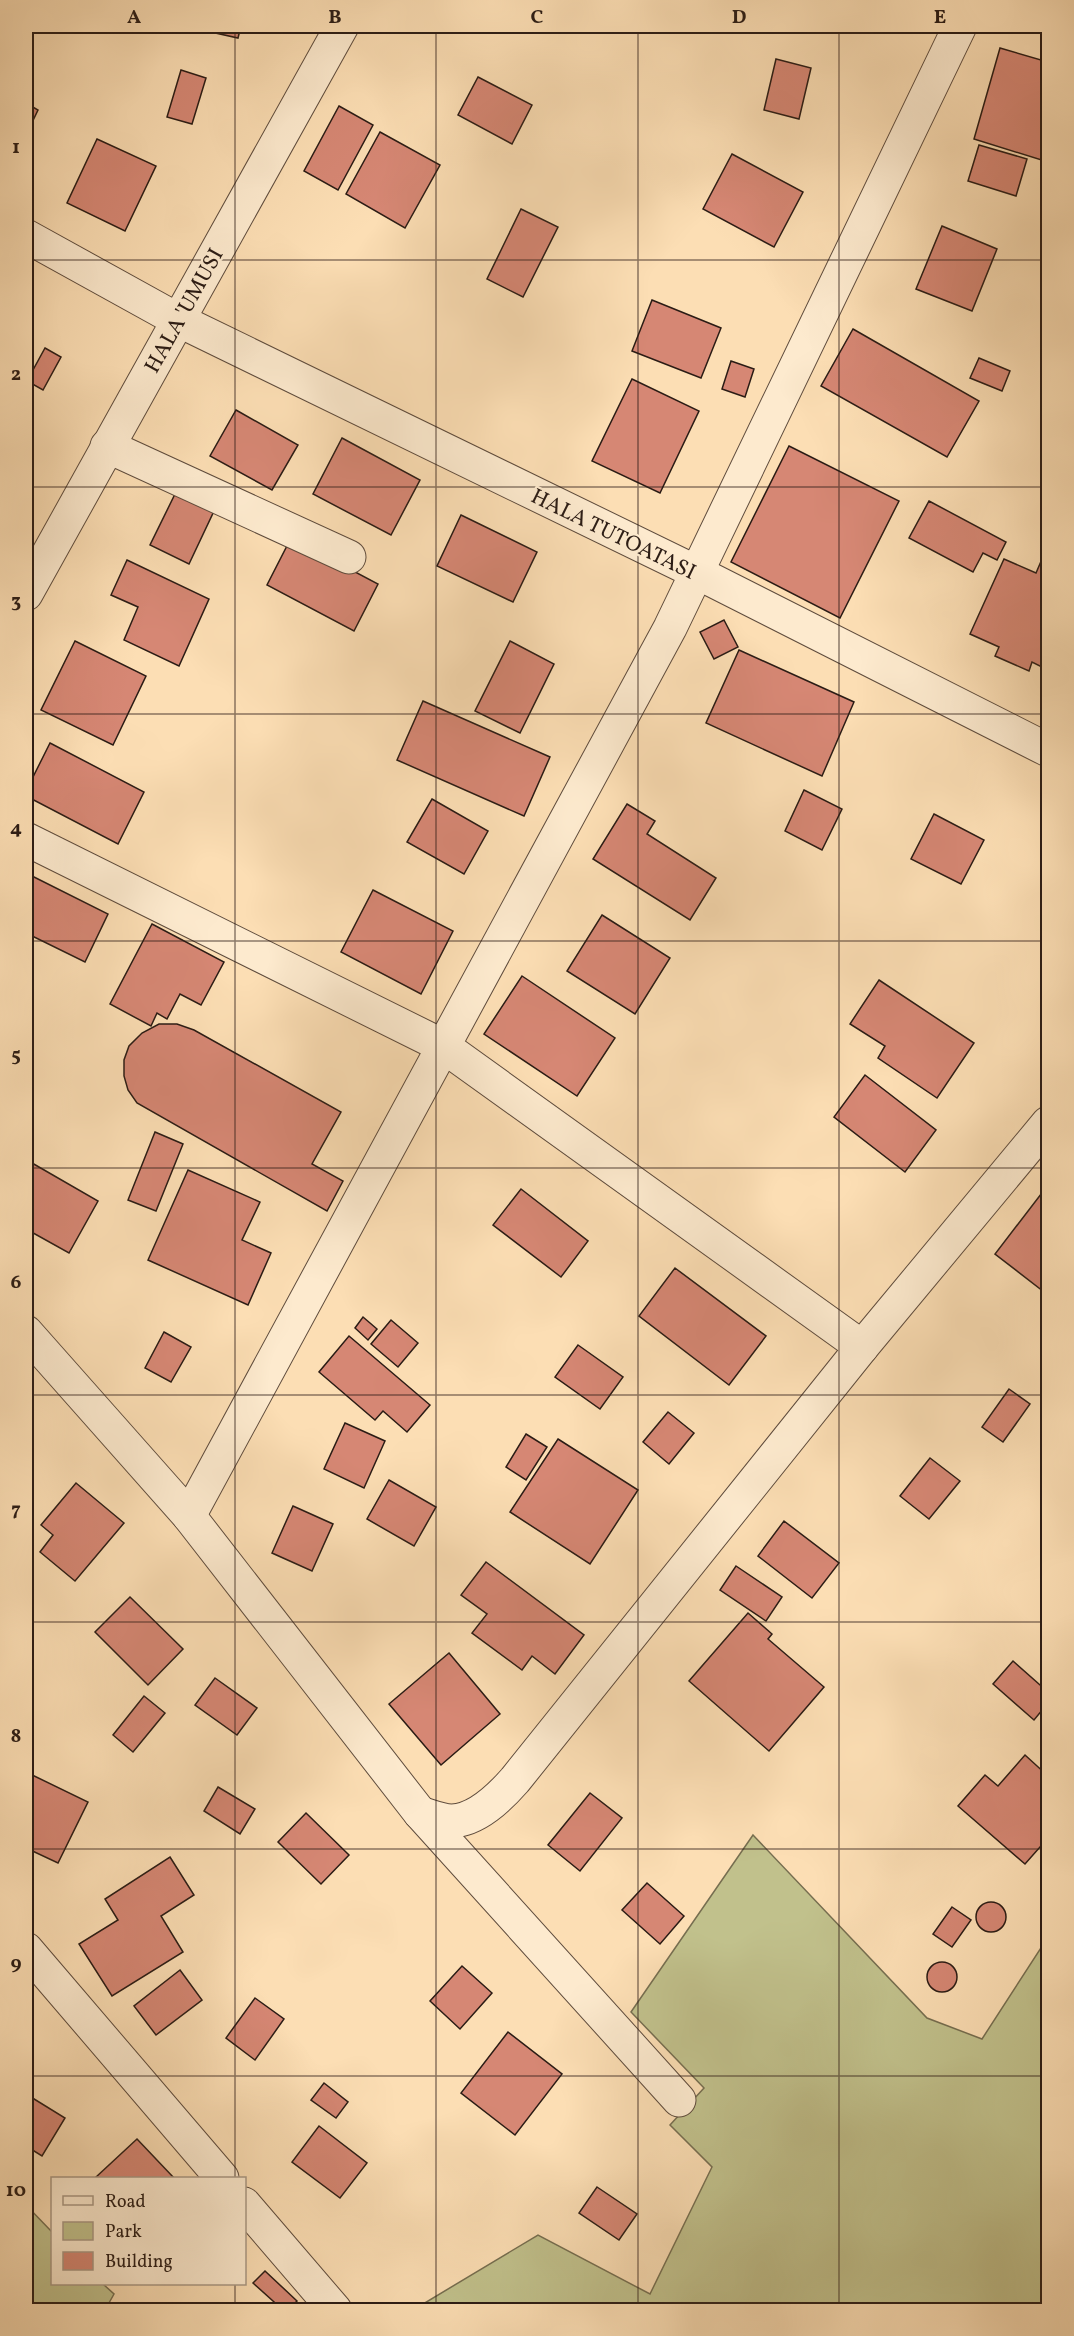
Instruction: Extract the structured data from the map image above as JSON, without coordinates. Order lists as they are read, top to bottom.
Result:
{
  "streets": {
    "street": ["HALA 'UMUSI", "HALA TUTOATASI"]
  },
  "crossings": [
    ["HALA 'UMUSI", "HALA TUTOATASI"]
  ],
  "legend": ["Road", "Park", "Building"],
  "grid": {
    "columns": [
      "A",
      "B",
      "C",
      "D",
      "E"
    ],
    "rows": [
      "1",
      "2",
      "3",
      "4",
      "5",
      "6",
      "7",
      "8",
      "9",
      "10"
    ]
  }
}
